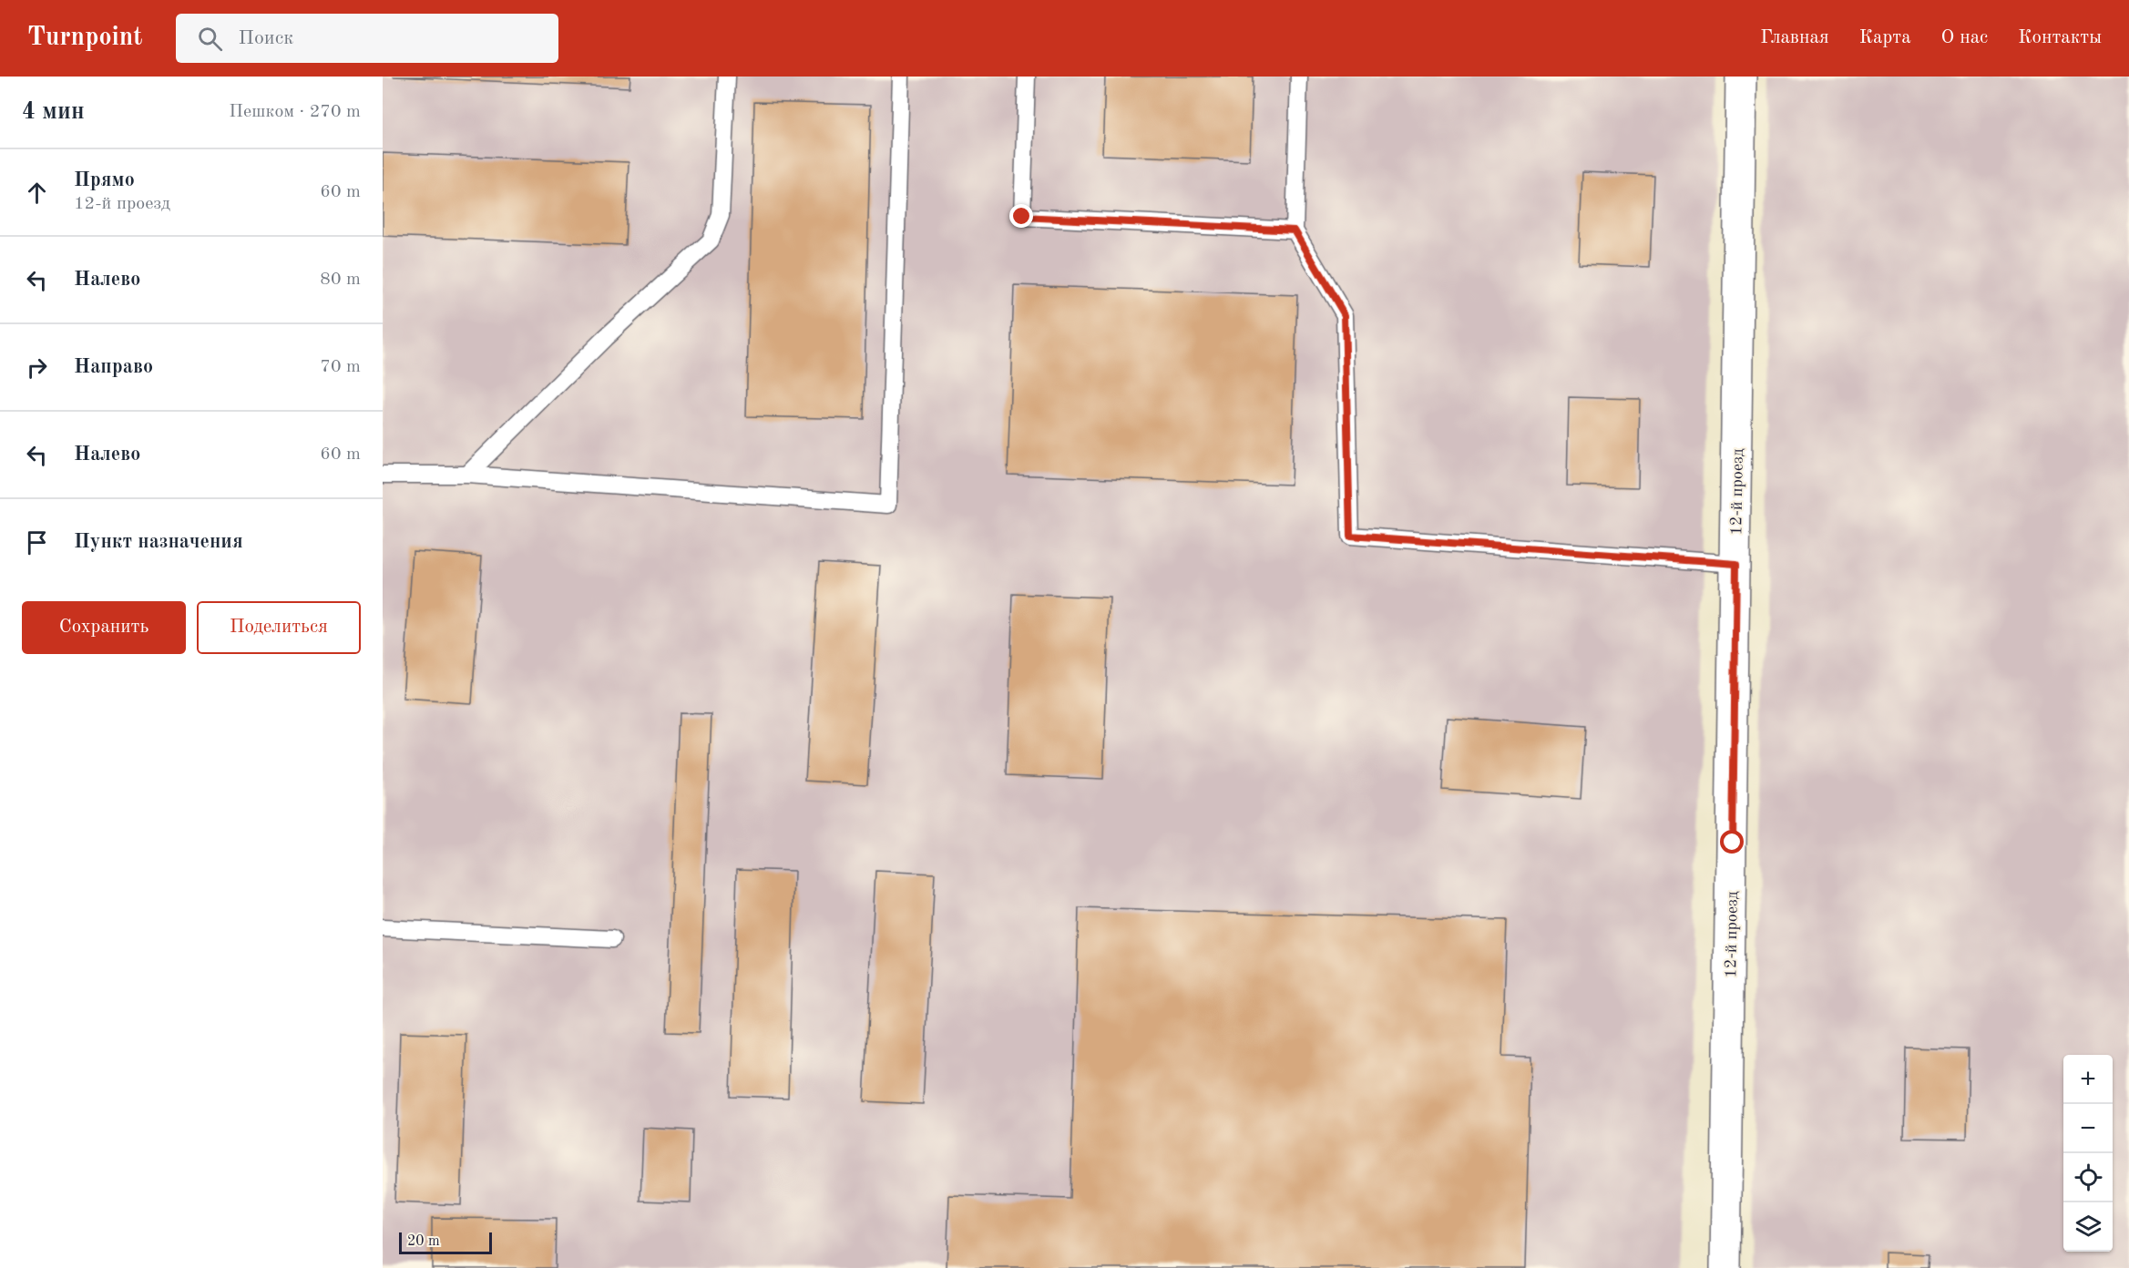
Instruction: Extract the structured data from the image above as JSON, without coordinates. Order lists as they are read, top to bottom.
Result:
{
  "streets": {
    "street": ["12-й проезд"]
  },
  "scale_bar": "20 m",
  "page": {
    "header": "Turnpoint",
    "search": "Поиск",
    "nav": [
      "Главная",
      "Карта",
      "О нас",
      "Контакты"
    ],
    "heading": ["4 мин", "Пешком · 270 m"],
    "list": [
      ["Прямо", "12-й проезд", "60 m"],
      ["Налево", "80 m"],
      ["Направо", "70 m"],
      ["Налево", "60 m"],
      "Пункт назначения"
    ],
    "buttons": ["Сохранить", "Поделиться"],
    "map_buttons": ["+", "−"],
    "scale": "20 m"
  }
}
